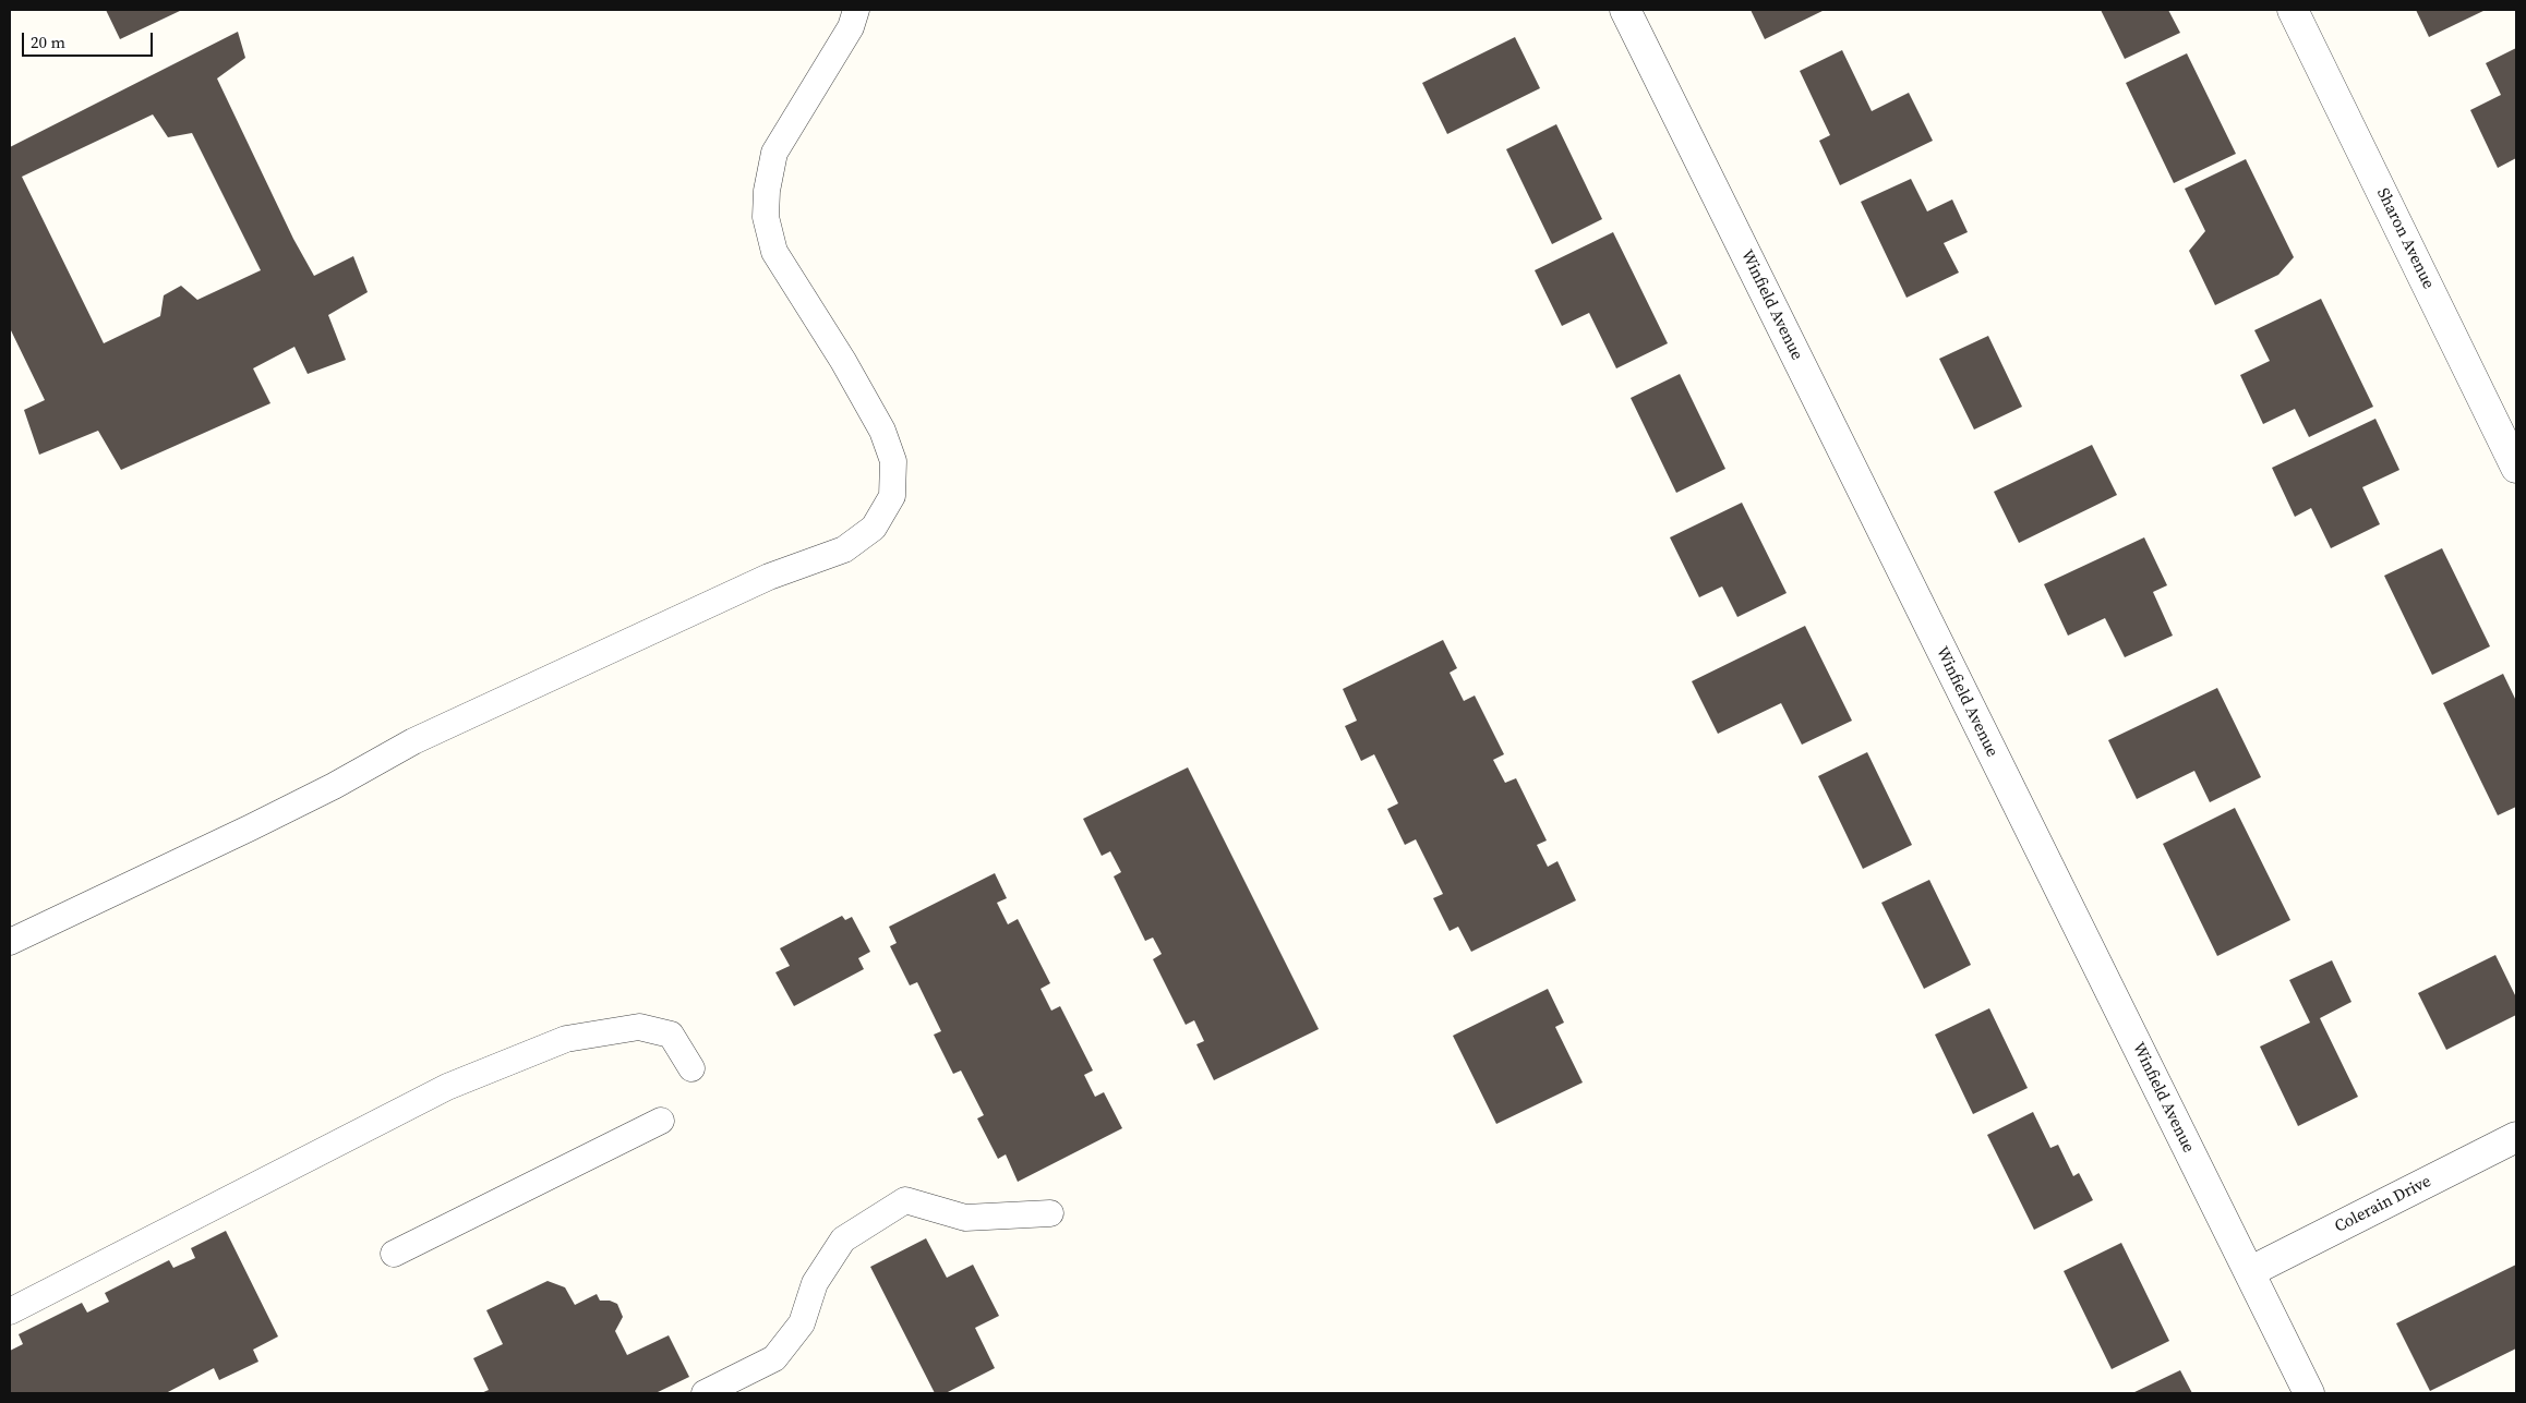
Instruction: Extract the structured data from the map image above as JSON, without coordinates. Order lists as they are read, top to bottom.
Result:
{
  "streets": {
    "street": ["Sharon Avenue", "Winfield Avenue", "Colerain Drive"]
  },
  "crossings": [
    ["Winfield Avenue", "Colerain Drive"]
  ],
  "scale_bar": "20 m"
}
